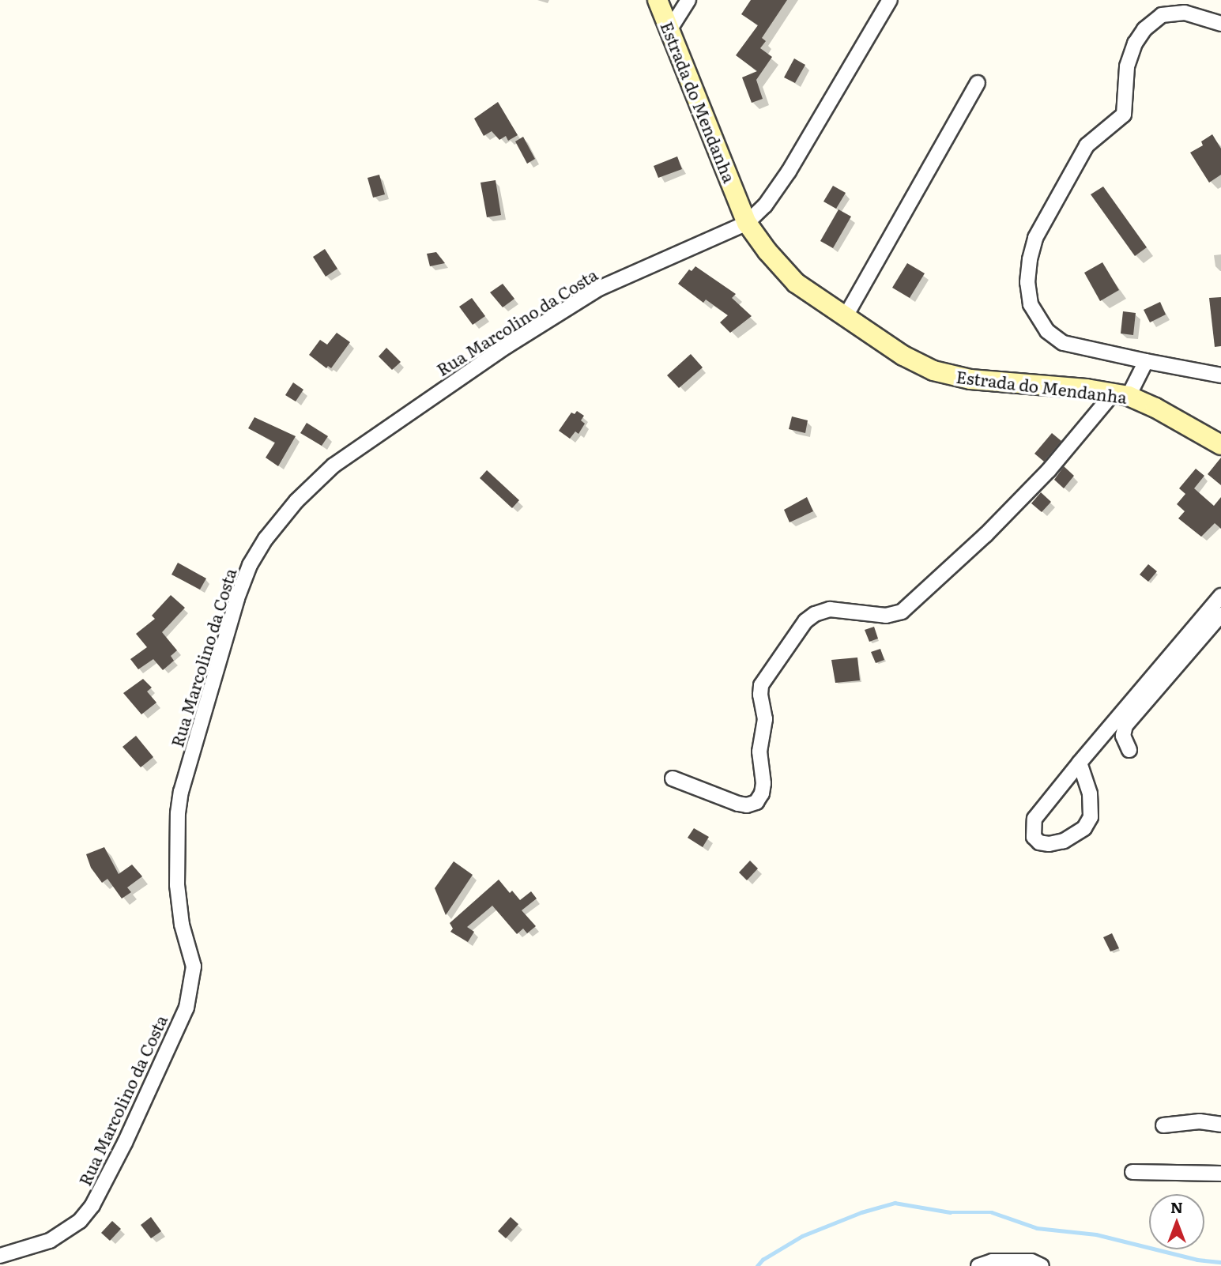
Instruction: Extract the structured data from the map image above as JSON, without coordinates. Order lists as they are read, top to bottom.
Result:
{
  "streets": {
    "main road": ["Estrada do Mendanha"],
    "street": ["Rua Marcolino da Costa"]
  },
  "crossings": [
    ["Estrada do Mendanha", "Rua Marcolino da Costa"]
  ],
  "north": "top"
}
